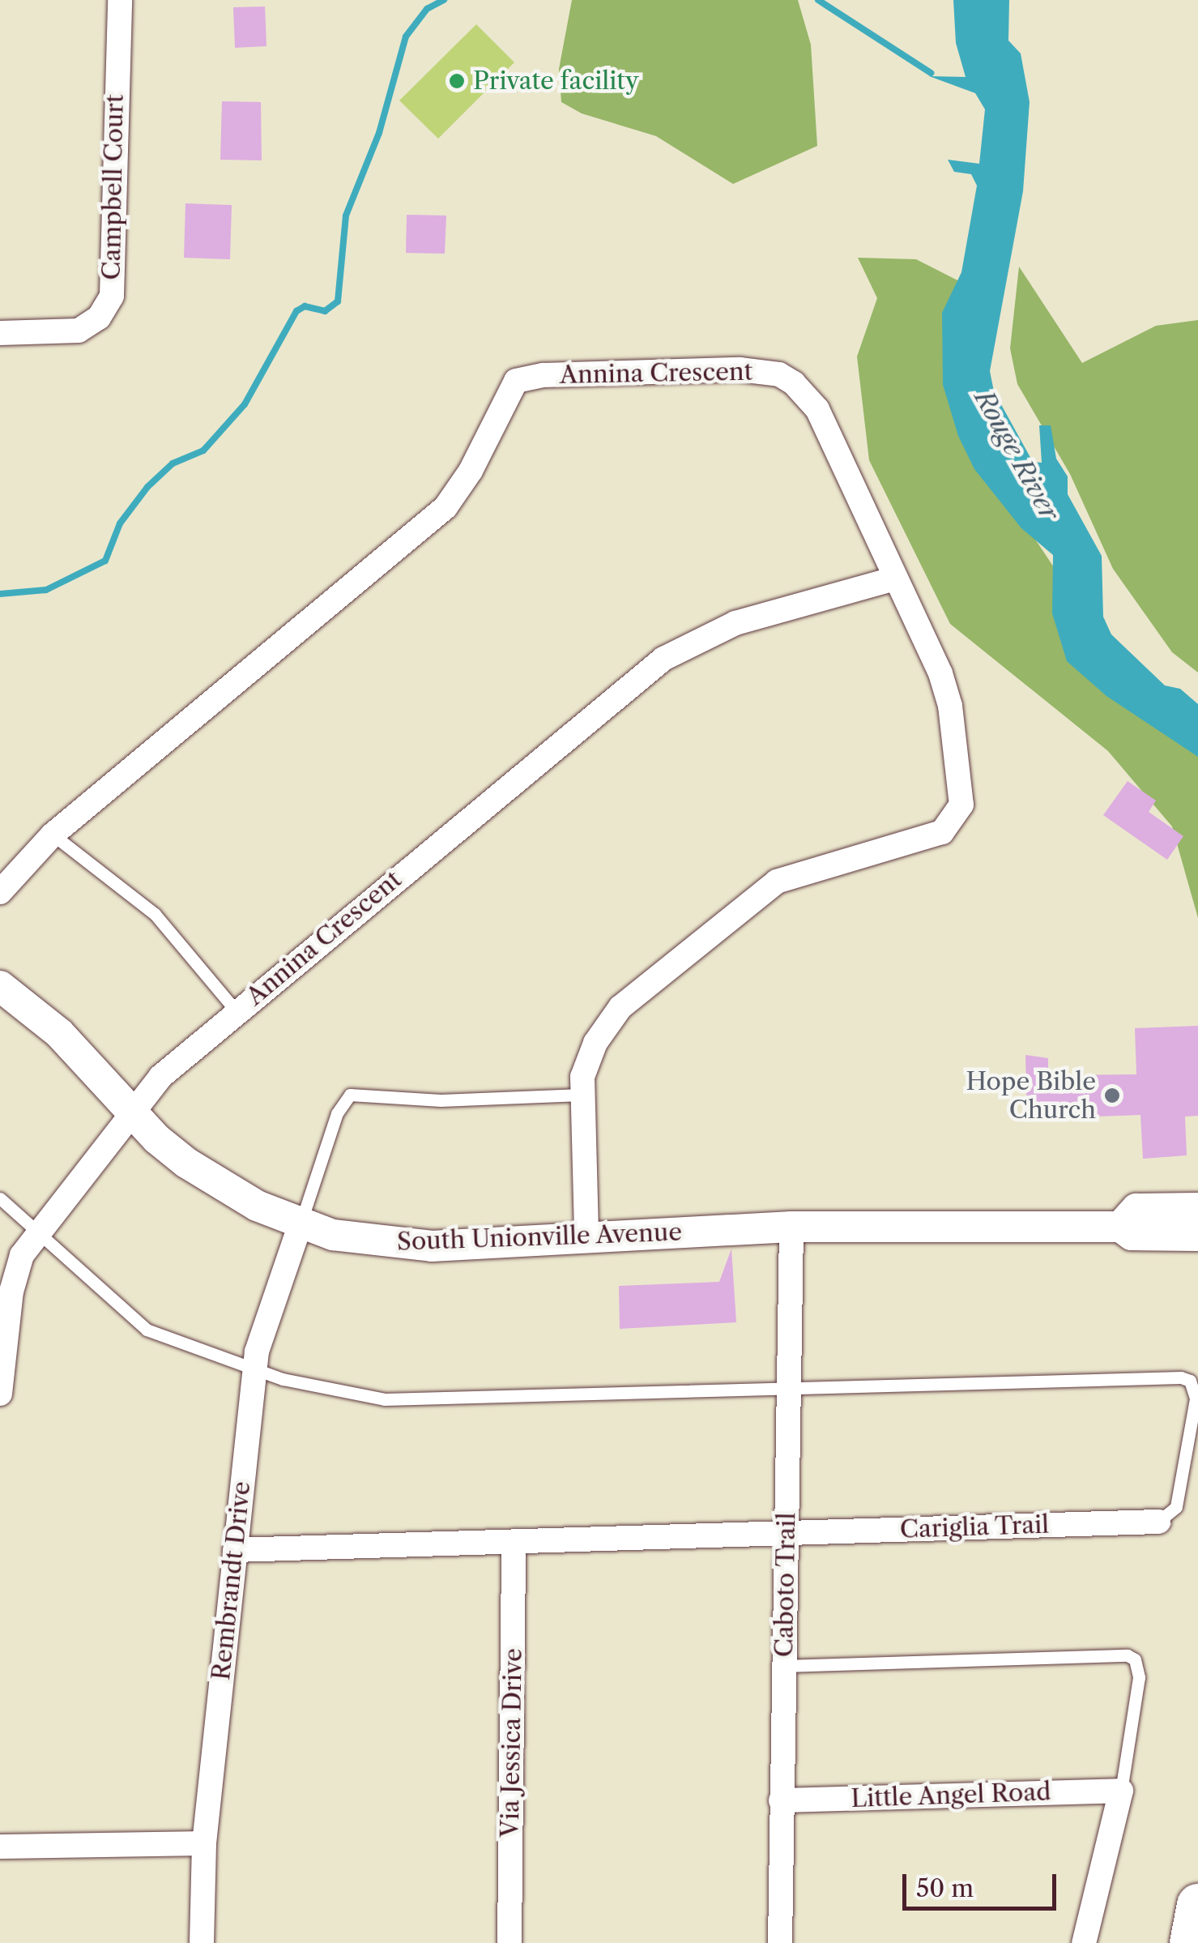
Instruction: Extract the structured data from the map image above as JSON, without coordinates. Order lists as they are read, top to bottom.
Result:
{
  "streets": {
    "street": [
      "Campbell Court",
      "Annina Crescent",
      "South Unionville Avenue",
      "Cariglia Trail",
      "Rembrandt Drive",
      "Caboto Trail",
      "Via Jessica Drive",
      "Little Angel Road"
    ]
  },
  "crossings": [
    ["Annina Crescent", "South Unionville Avenue"],
    ["South Unionville Avenue", "Rembrandt Drive"],
    ["South Unionville Avenue", "Caboto Trail"],
    ["Cariglia Trail", "Rembrandt Drive"],
    ["Cariglia Trail", "Caboto Trail"],
    ["Cariglia Trail", "Via Jessica Drive"],
    ["Caboto Trail", "Little Angel Road"]
  ],
  "water": ["Rouge River"],
  "places": ["Private facility", "Hope Bible Church"],
  "scale_bar": "50 m"
}
